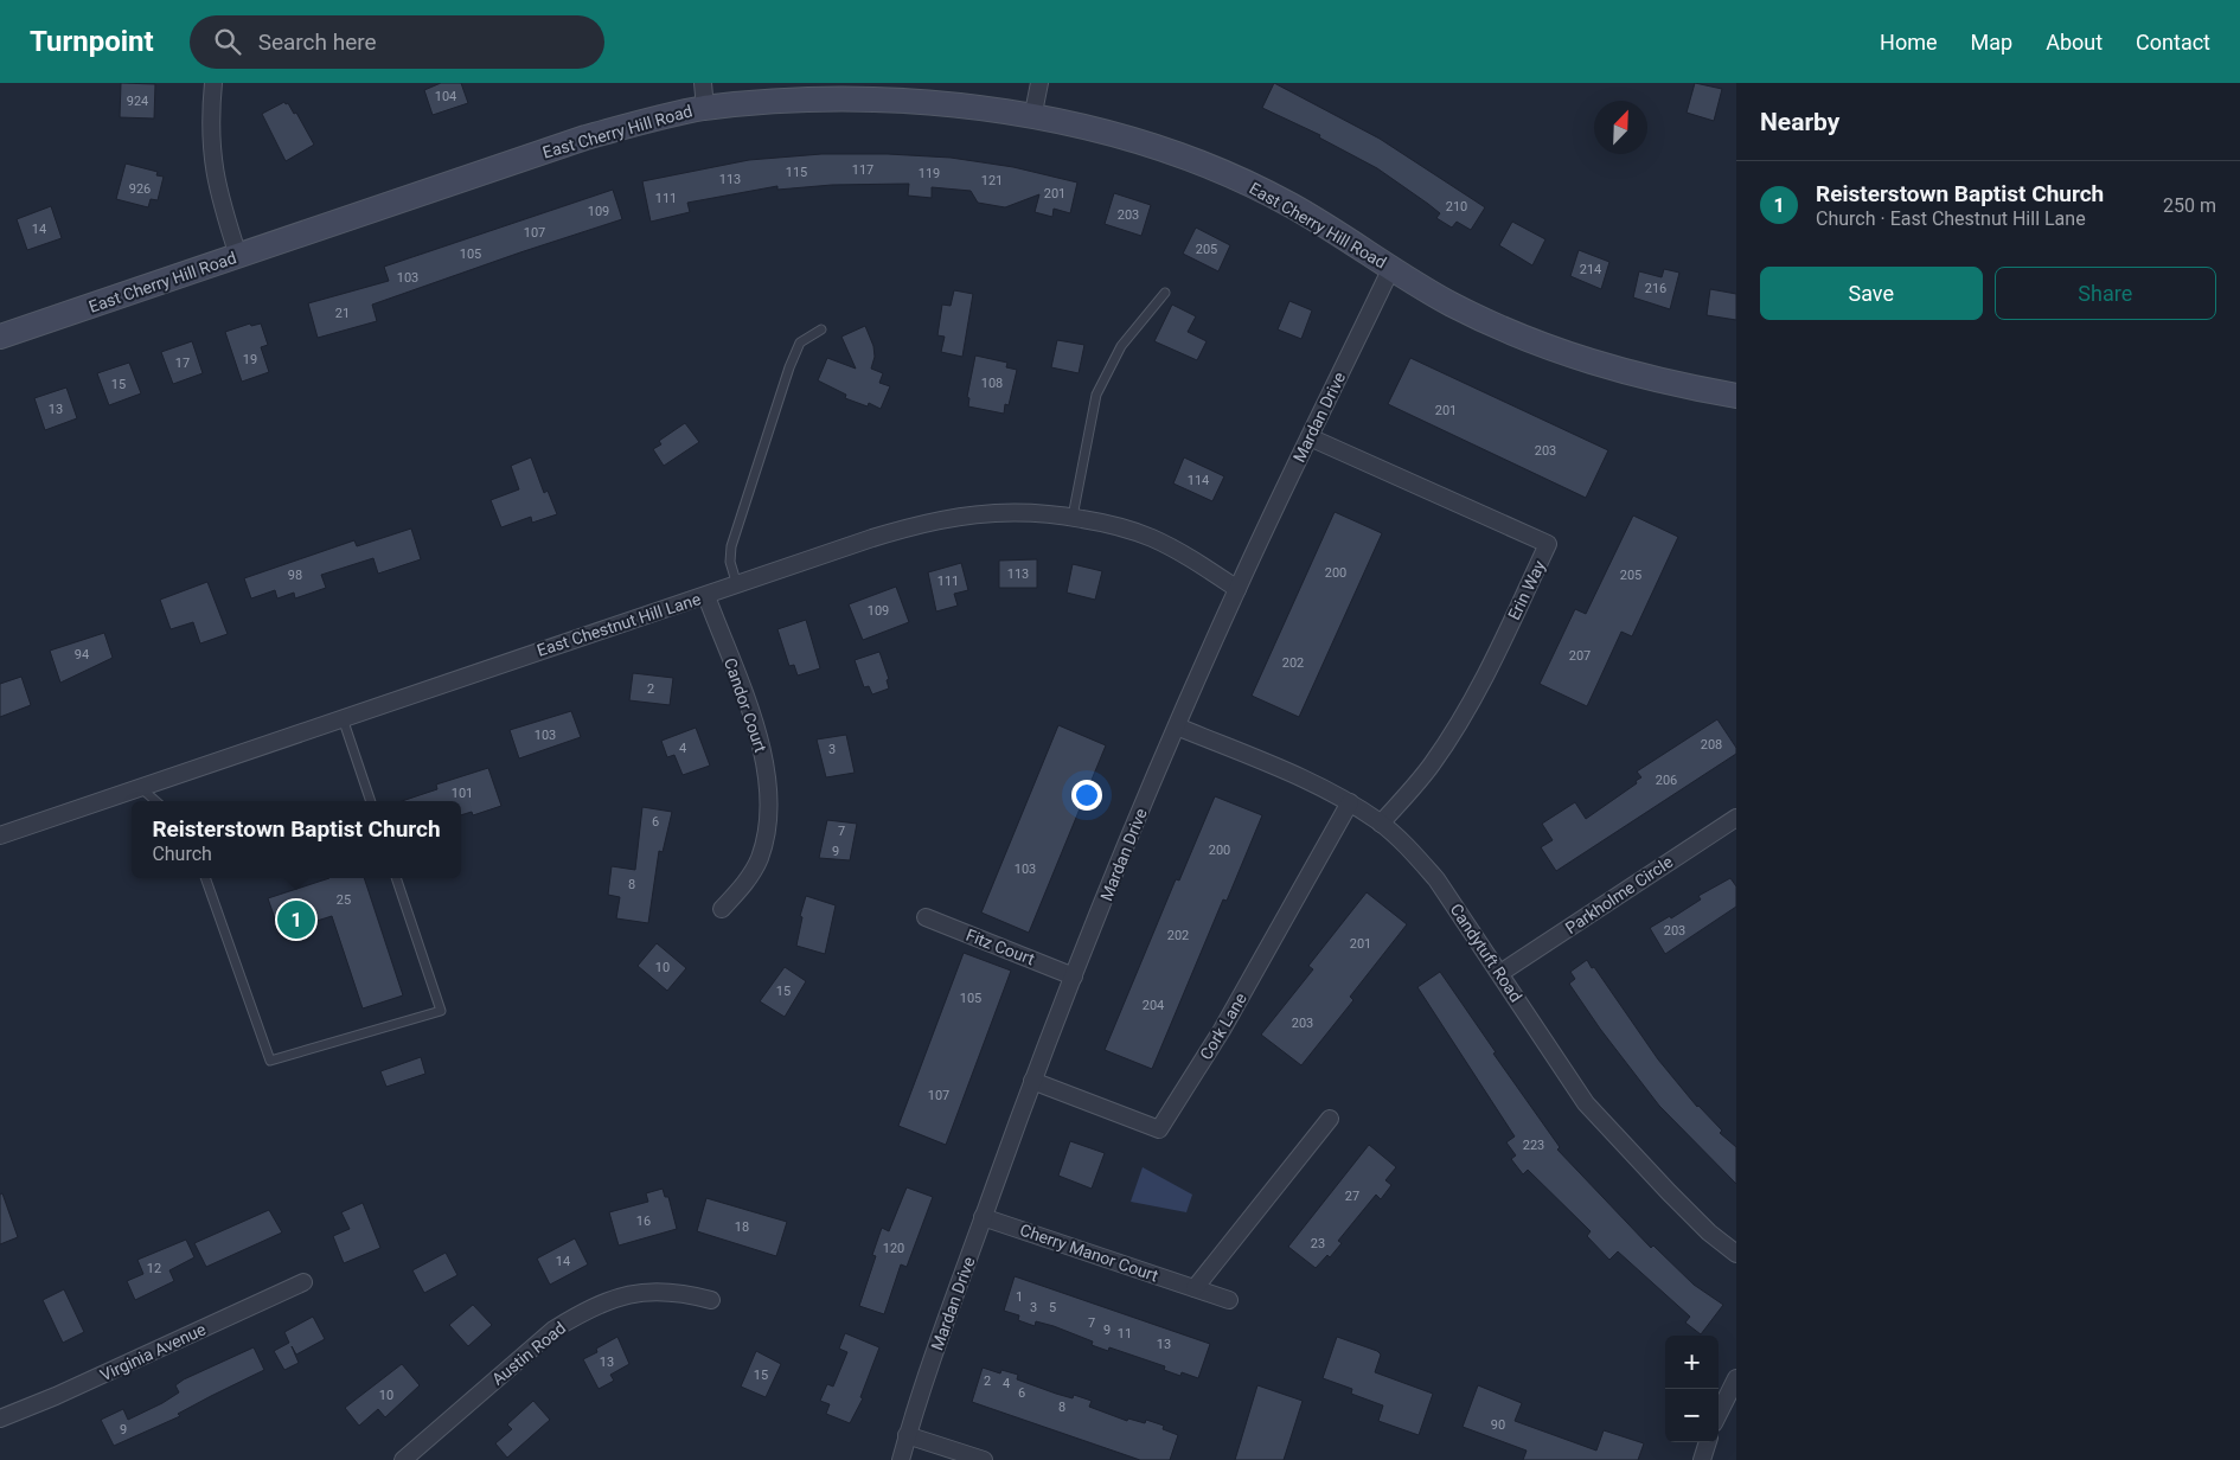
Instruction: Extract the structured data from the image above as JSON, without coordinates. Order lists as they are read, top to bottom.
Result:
{
  "streets": {
    "main road": ["East Cherry Hill Road"],
    "street": [
      "Mardan Drive",
      "Erin Way",
      "East Chestnut Hill Lane",
      "Candor Court",
      "Parkholme Circle",
      "Fitz Court",
      "Candytuft Road",
      "Cork Lane",
      "Cherry Manor Court",
      "Virginia Avenue",
      "Austin Road"
    ]
  },
  "crossings": [
    ["East Cherry Hill Road", "Mardan Drive"],
    ["Mardan Drive", "Erin Way"],
    ["Mardan Drive", "East Chestnut Hill Lane"],
    ["Mardan Drive", "Fitz Court"],
    ["Mardan Drive", "Candytuft Road"],
    ["Mardan Drive", "Cork Lane"],
    ["Mardan Drive", "Cherry Manor Court"],
    ["Erin Way", "Candytuft Road"],
    ["East Chestnut Hill Lane", "Candor Court"],
    ["Parkholme Circle", "Candytuft Road"],
    ["Candytuft Road", "Cork Lane"]
  ],
  "house_numbers": [
    "104",
    "924",
    "117",
    "115",
    "119",
    "113",
    "121",
    "926",
    "201",
    "111",
    "210",
    "109",
    "203",
    "14",
    "107",
    "205",
    "105",
    "214",
    "103",
    "216",
    "21",
    "19",
    "17",
    "108",
    "15",
    "13",
    "201",
    "203",
    "114",
    "200",
    "113",
    "98",
    "205",
    "111",
    "109",
    "94",
    "207",
    "202",
    "2",
    "103",
    "208",
    "4",
    "3",
    "206",
    "101",
    "6",
    "7",
    "200",
    "9",
    "103",
    "8",
    "25",
    "203",
    "202",
    "201",
    "10",
    "15",
    "105",
    "204",
    "203",
    "107",
    "223",
    "27",
    "16",
    "18",
    "23",
    "120",
    "14",
    "12",
    "1",
    "3",
    "5",
    "7",
    "9",
    "11",
    "13",
    "13",
    "15",
    "2",
    "4",
    "6",
    "10",
    "8",
    "90",
    "9"
  ],
  "north": "top right",
  "page": {
    "header": "Turnpoint",
    "search": "Search here",
    "nav": [
      "Home",
      "Map",
      "About",
      "Contact"
    ],
    "heading": "Nearby",
    "list": [
      {
        "mark": "1",
        "name": "Reisterstown Baptist Church",
        "note": "Church · East Chestnut Hill Lane",
        "value": "250 m"
      }
    ],
    "buttons": ["Save", "Share"],
    "popup": ["Reisterstown Baptist Church", "Church"],
    "pins": "1",
    "map_buttons": ["+", "−"]
  }
}
